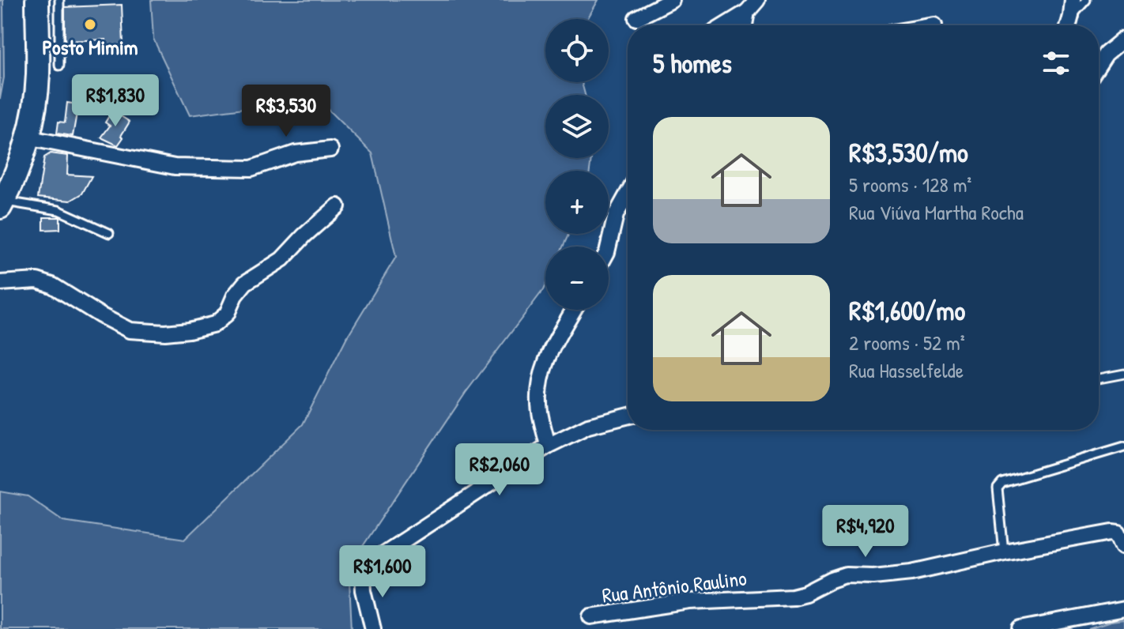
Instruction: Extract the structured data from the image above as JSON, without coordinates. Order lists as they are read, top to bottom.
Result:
{
  "streets": {
    "street": ["Rua Antônio Raulino"]
  },
  "places": ["Posto Mimim"],
  "page": {
    "map_buttons": ["+", "−"],
    "heading": "5 homes",
    "price": [
      "R$1,830",
      "R$3,530",
      "R$2,060",
      "R$4,920",
      "R$1,600"
    ],
    "list": [
      {
        "name": "R$3,530/mo",
        "note": "5 rooms · 128 m² · Rua Viúva Martha Rocha"
      },
      {
        "name": "R$1,600/mo",
        "note": "2 rooms · 52 m² · Rua Hasselfelde"
      }
    ]
  }
}
